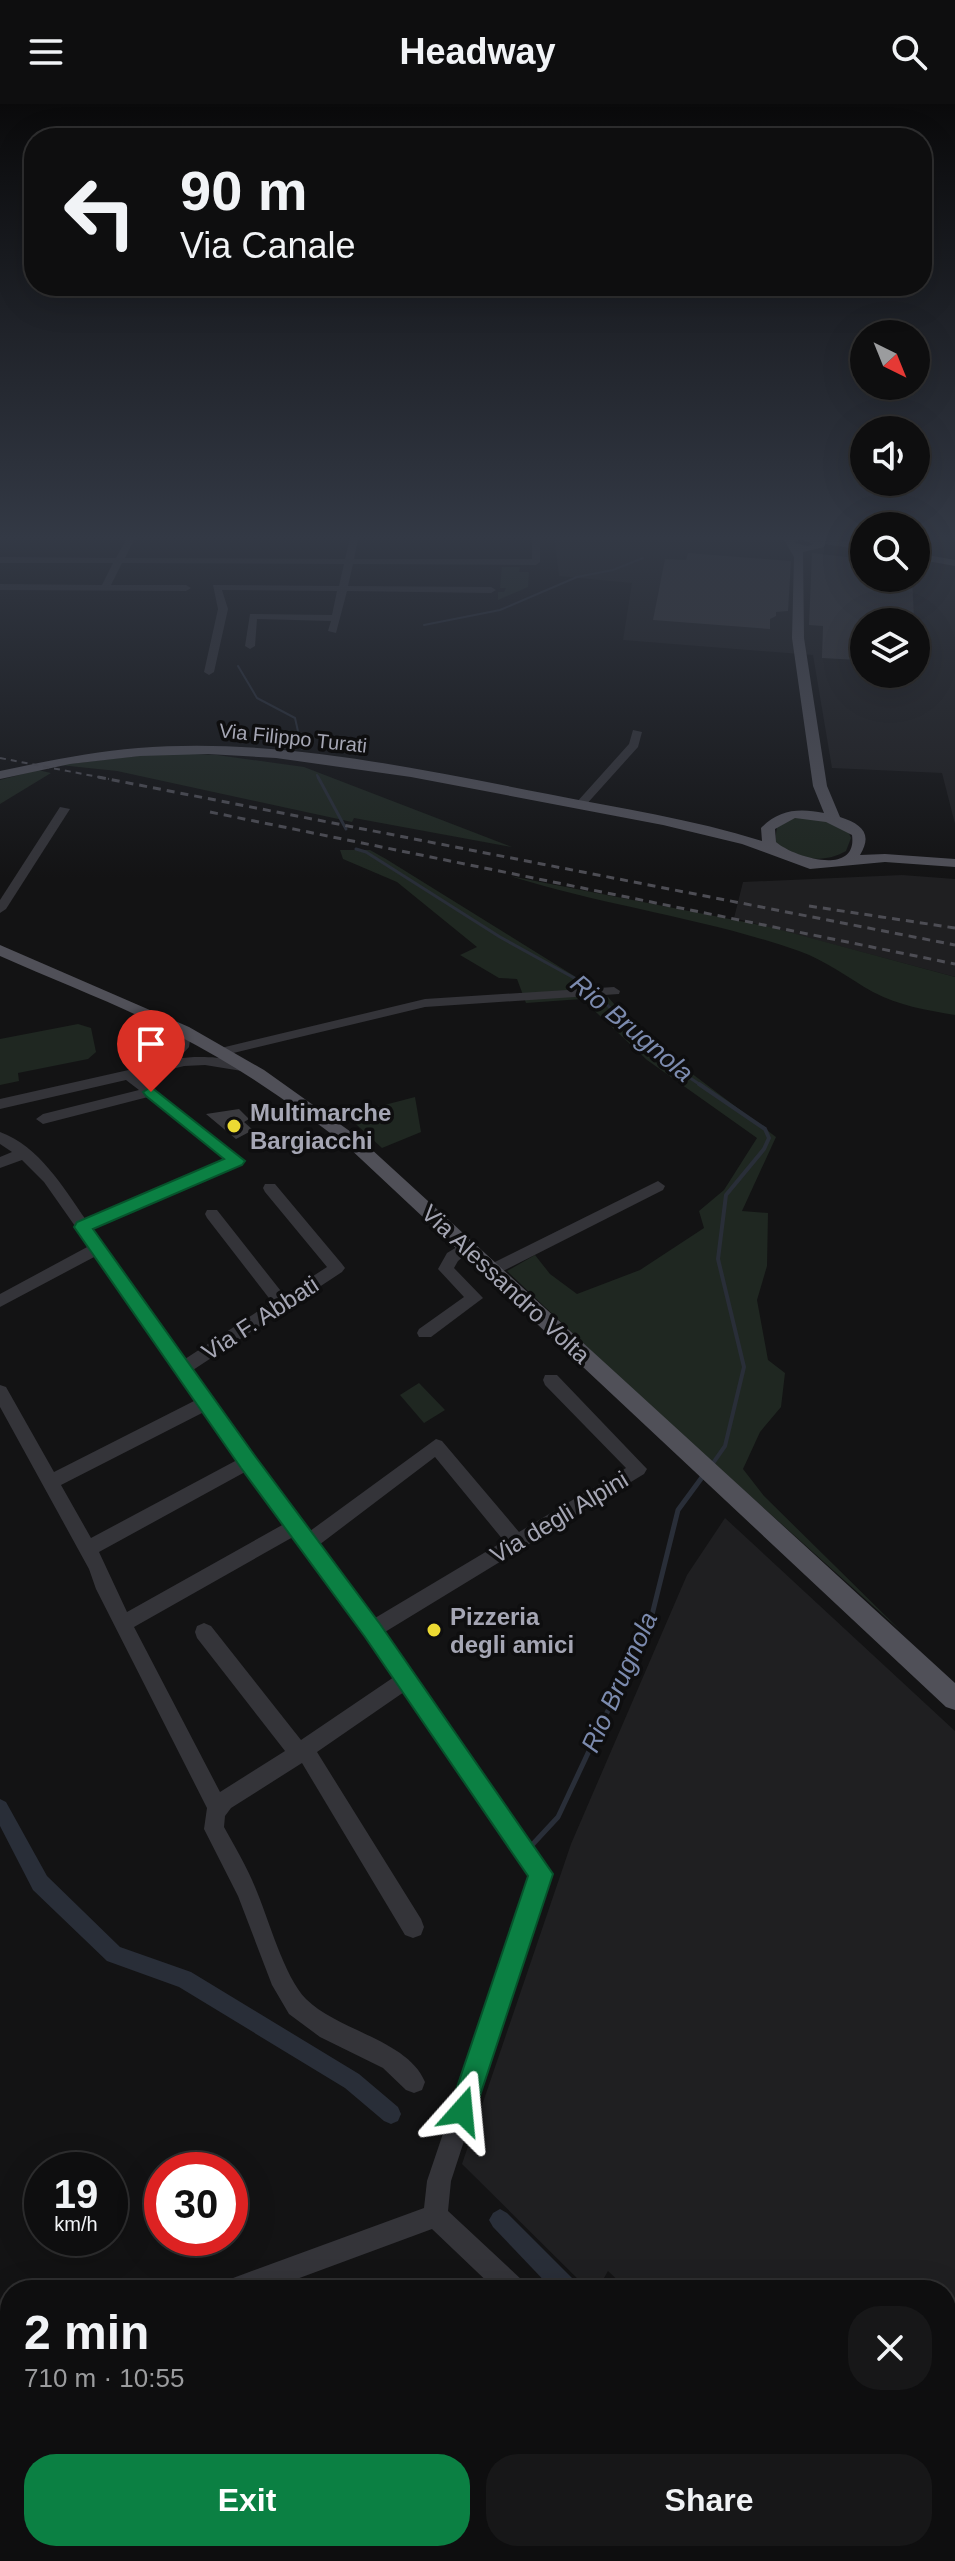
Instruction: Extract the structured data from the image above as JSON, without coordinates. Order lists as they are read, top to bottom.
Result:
{
  "streets": {
    "main road": ["Via Filippo Turati", "Via Alessandro Volta"],
    "street": ["Via F. Abbati", "Via degli Alpini"]
  },
  "water": ["Rio Brugnola"],
  "places": ["Multimarche Bargiacchi", "Pizzeria degli amici"],
  "north": "bottom right",
  "page": {
    "header": "Headway",
    "turn": ["90 m", "Via Canale"],
    "speed": "19 km/h",
    "limit": "30",
    "heading": ["2 min", "710 m · 10:55"],
    "buttons": ["Exit", "Share"]
  }
}
